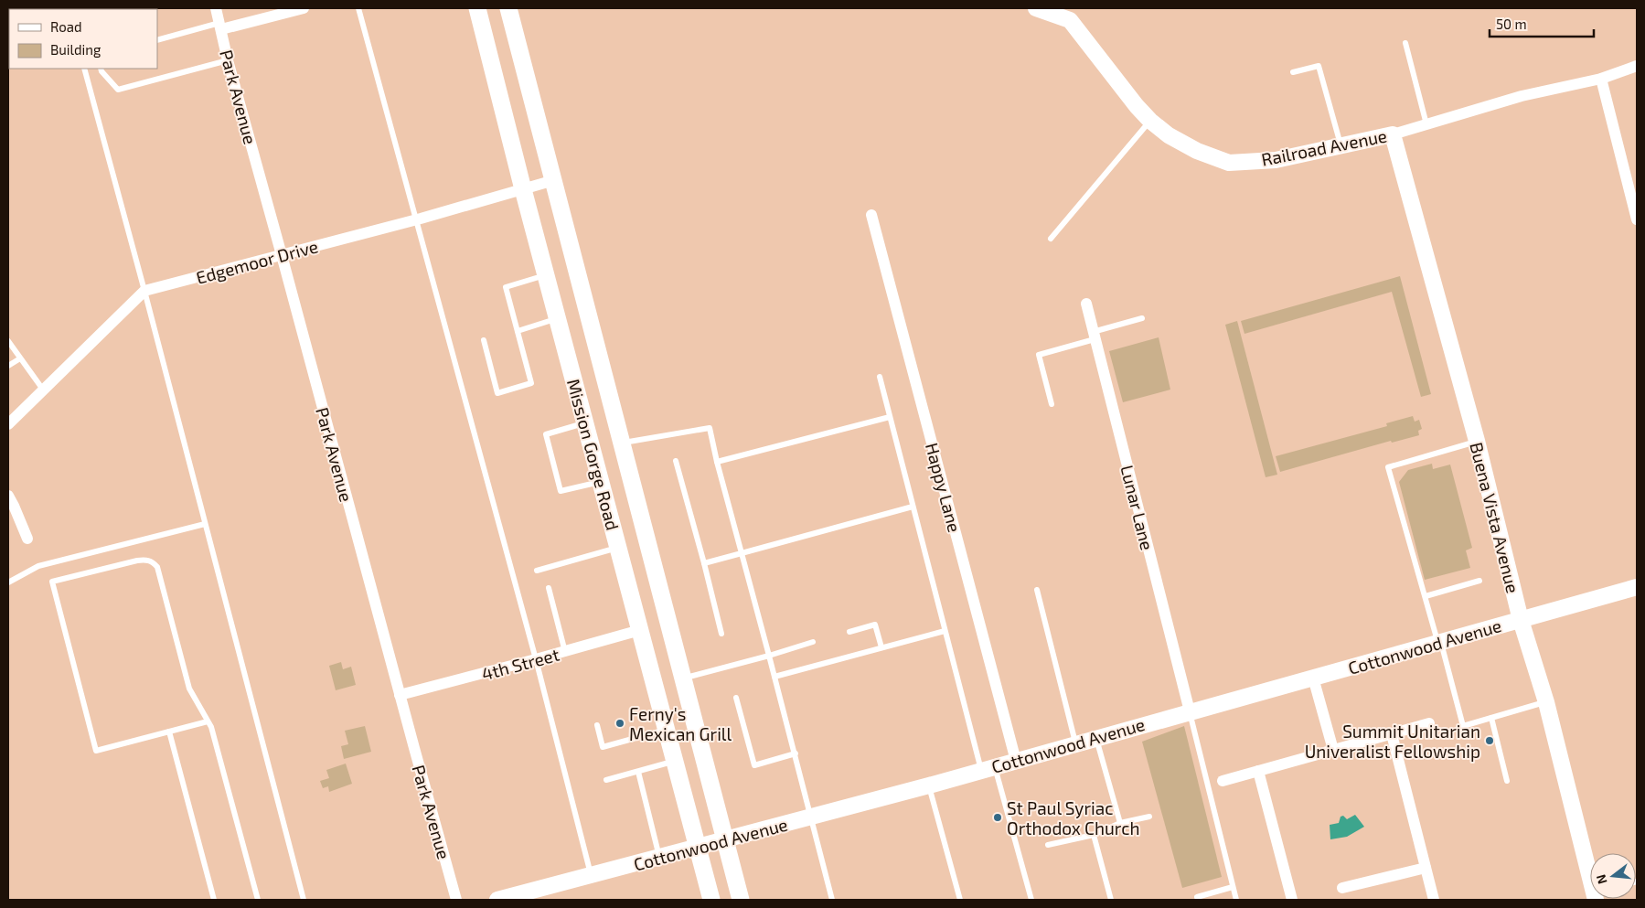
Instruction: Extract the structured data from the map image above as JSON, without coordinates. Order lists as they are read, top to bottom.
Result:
{
  "streets": {
    "main road": ["Mission Gorge Road"],
    "street": [
      "Park Avenue",
      "Railroad Avenue",
      "Edgemoor Drive",
      "Happy Lane",
      "Lunar Lane",
      "Buena Vista Avenue",
      "Cottonwood Avenue",
      "4th Street"
    ]
  },
  "crossings": [
    ["Park Avenue", "Edgemoor Drive"],
    ["Park Avenue", "4th Street"],
    ["Railroad Avenue", "Buena Vista Avenue"],
    ["Edgemoor Drive", "Mission Gorge Road"],
    ["Mission Gorge Road", "Cottonwood Avenue"],
    ["Mission Gorge Road", "4th Street"],
    ["Happy Lane", "Cottonwood Avenue"],
    ["Lunar Lane", "Cottonwood Avenue"],
    ["Buena Vista Avenue", "Cottonwood Avenue"]
  ],
  "places": ["Ferny's Mexican Grill", "Summit Unitarian Univeralist Fellowship", "St Paul Syriac Orthodox Church"],
  "legend": ["Road", "Building"],
  "scale_bar": "50 m",
  "north": "left"
}
